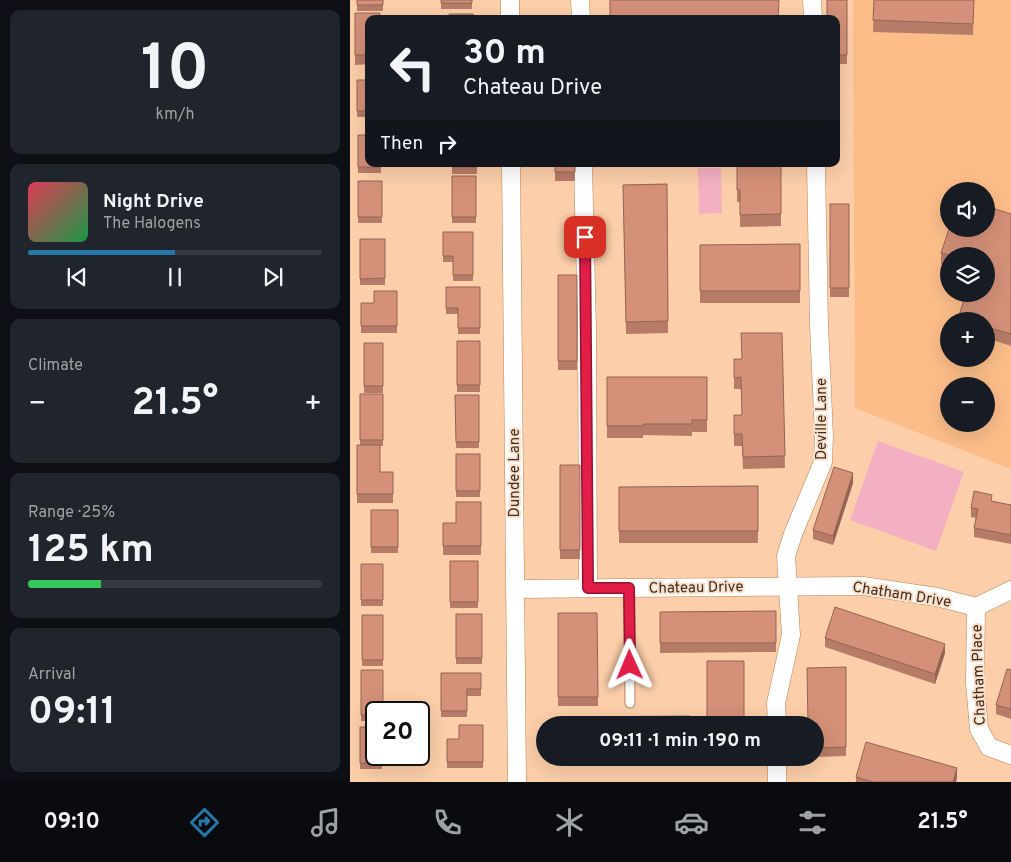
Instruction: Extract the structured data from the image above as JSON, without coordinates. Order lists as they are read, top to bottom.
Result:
{
  "streets": {
    "street": [
      "Deville Lane",
      "Dundee Lane",
      "Chateau Drive",
      "Chatham Drive",
      "Chatham Place"
    ]
  },
  "crossings": [
    ["Deville Lane", "Chateau Drive"],
    ["Deville Lane", "Chatham Drive"],
    ["Dundee Lane", "Chateau Drive"],
    ["Chateau Drive", "Chatham Drive"],
    ["Chatham Drive", "Chatham Place"]
  ],
  "page": {
    "tile": [
      ["10", "km/h"],
      "Climate",
      ["Range · 25%", "125 km"],
      ["Arrival", "09:11"]
    ],
    "turn": ["30 m", "Chateau Drive"],
    "then": "Then",
    "song": ["Night Drive", "The Halogens"],
    "map_buttons": ["+", "−"],
    "heat": ["−", "21.5°", "+"],
    "limit": "20",
    "trip": "09:11 · 1 min · 190 m",
    "tabs": ["09:10", "21.5°"]
  }
}
